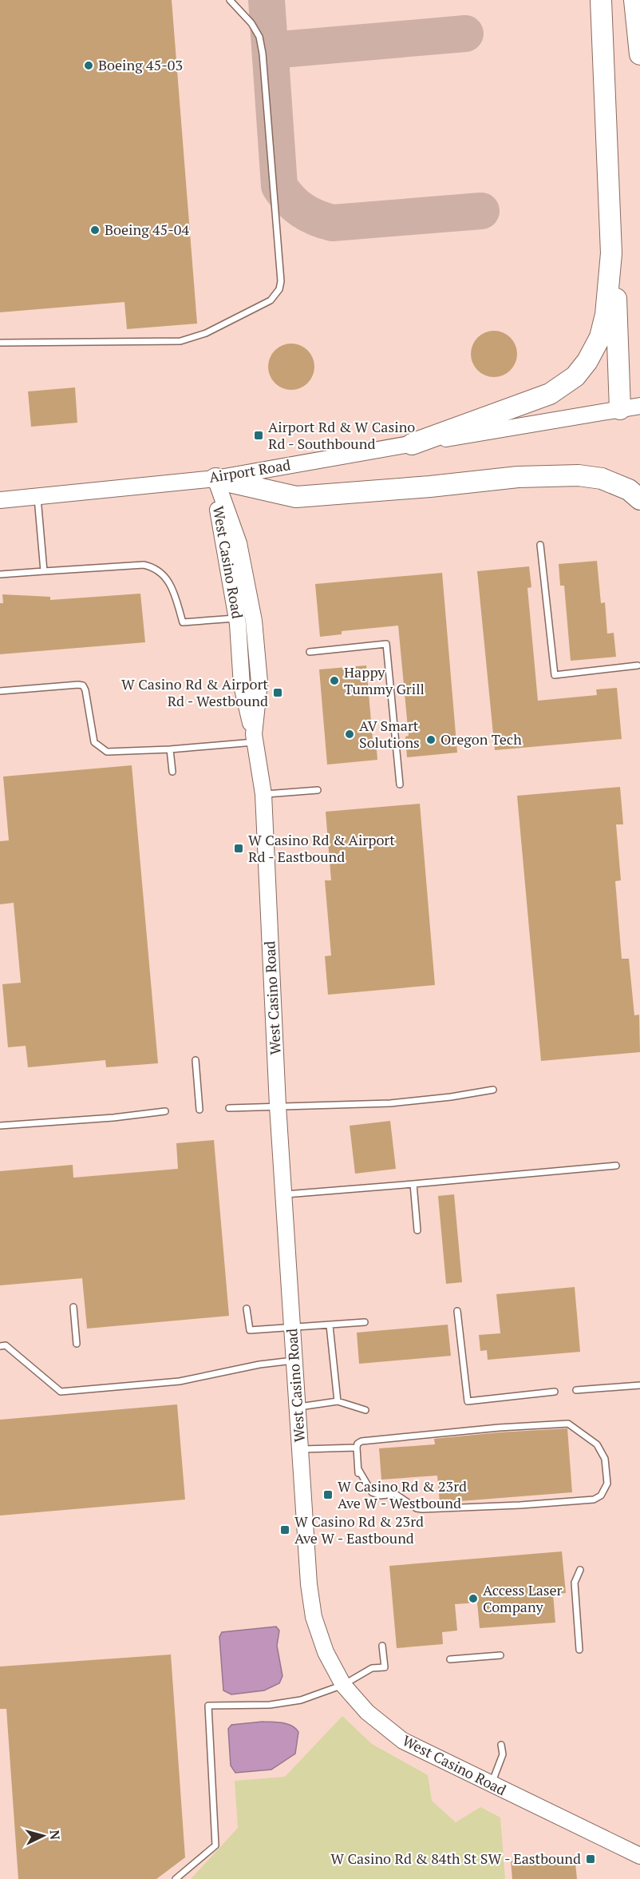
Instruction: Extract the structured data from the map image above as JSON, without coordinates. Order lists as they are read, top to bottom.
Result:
{
  "streets": {
    "street": ["Airport Road", "West Casino Road"]
  },
  "crossings": [
    ["Airport Road", "West Casino Road"]
  ],
  "places": {
    "other": [
      "Boeing 45-03",
      "Boeing 45-04",
      "Happy Tummy Grill",
      "AV Smart Solutions",
      "Oregon Tech",
      "Access Laser Company"
    ],
    "transit": [
      "Airport Rd & W Casino Rd - Southbound",
      "W Casino Rd & Airport Rd - Westbound",
      "W Casino Rd & Airport Rd - Eastbound",
      "W Casino Rd & 23rd Ave W - Westbound",
      "W Casino Rd & 23rd Ave W - Eastbound",
      "W Casino Rd & 84th St SW - Eastbound"
    ]
  },
  "north": "right"
}
